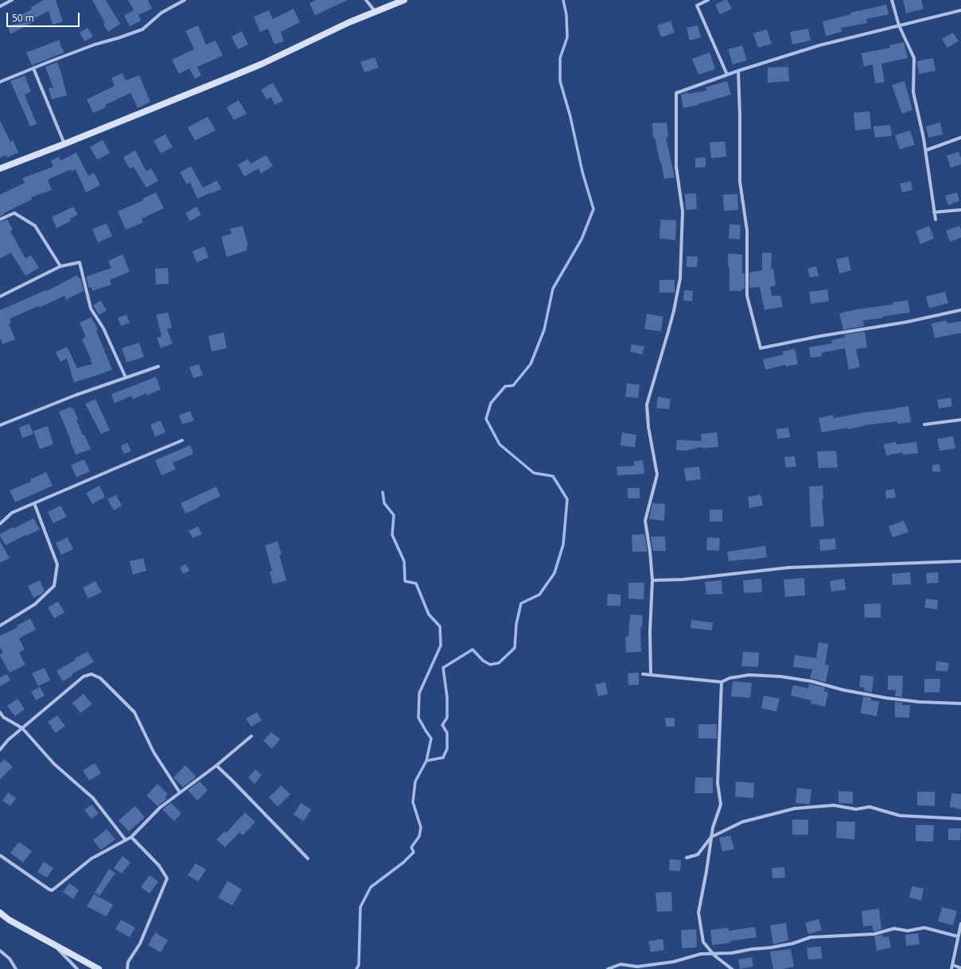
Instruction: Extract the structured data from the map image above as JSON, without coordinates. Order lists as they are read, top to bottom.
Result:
{
  "scale_bar": "50 m"
}
